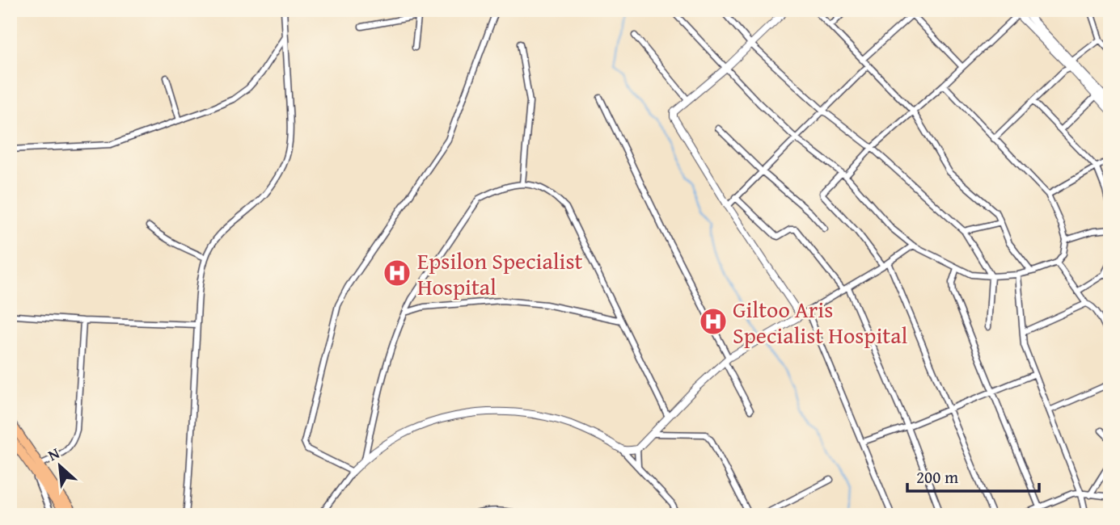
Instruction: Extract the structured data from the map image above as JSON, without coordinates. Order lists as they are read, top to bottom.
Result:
{
  "places": {
    "hospital": ["Epsilon Specialist Hospital", "Giltoo Aris Specialist Hospital"]
  },
  "scale_bar": "200 m",
  "north": "top left"
}
